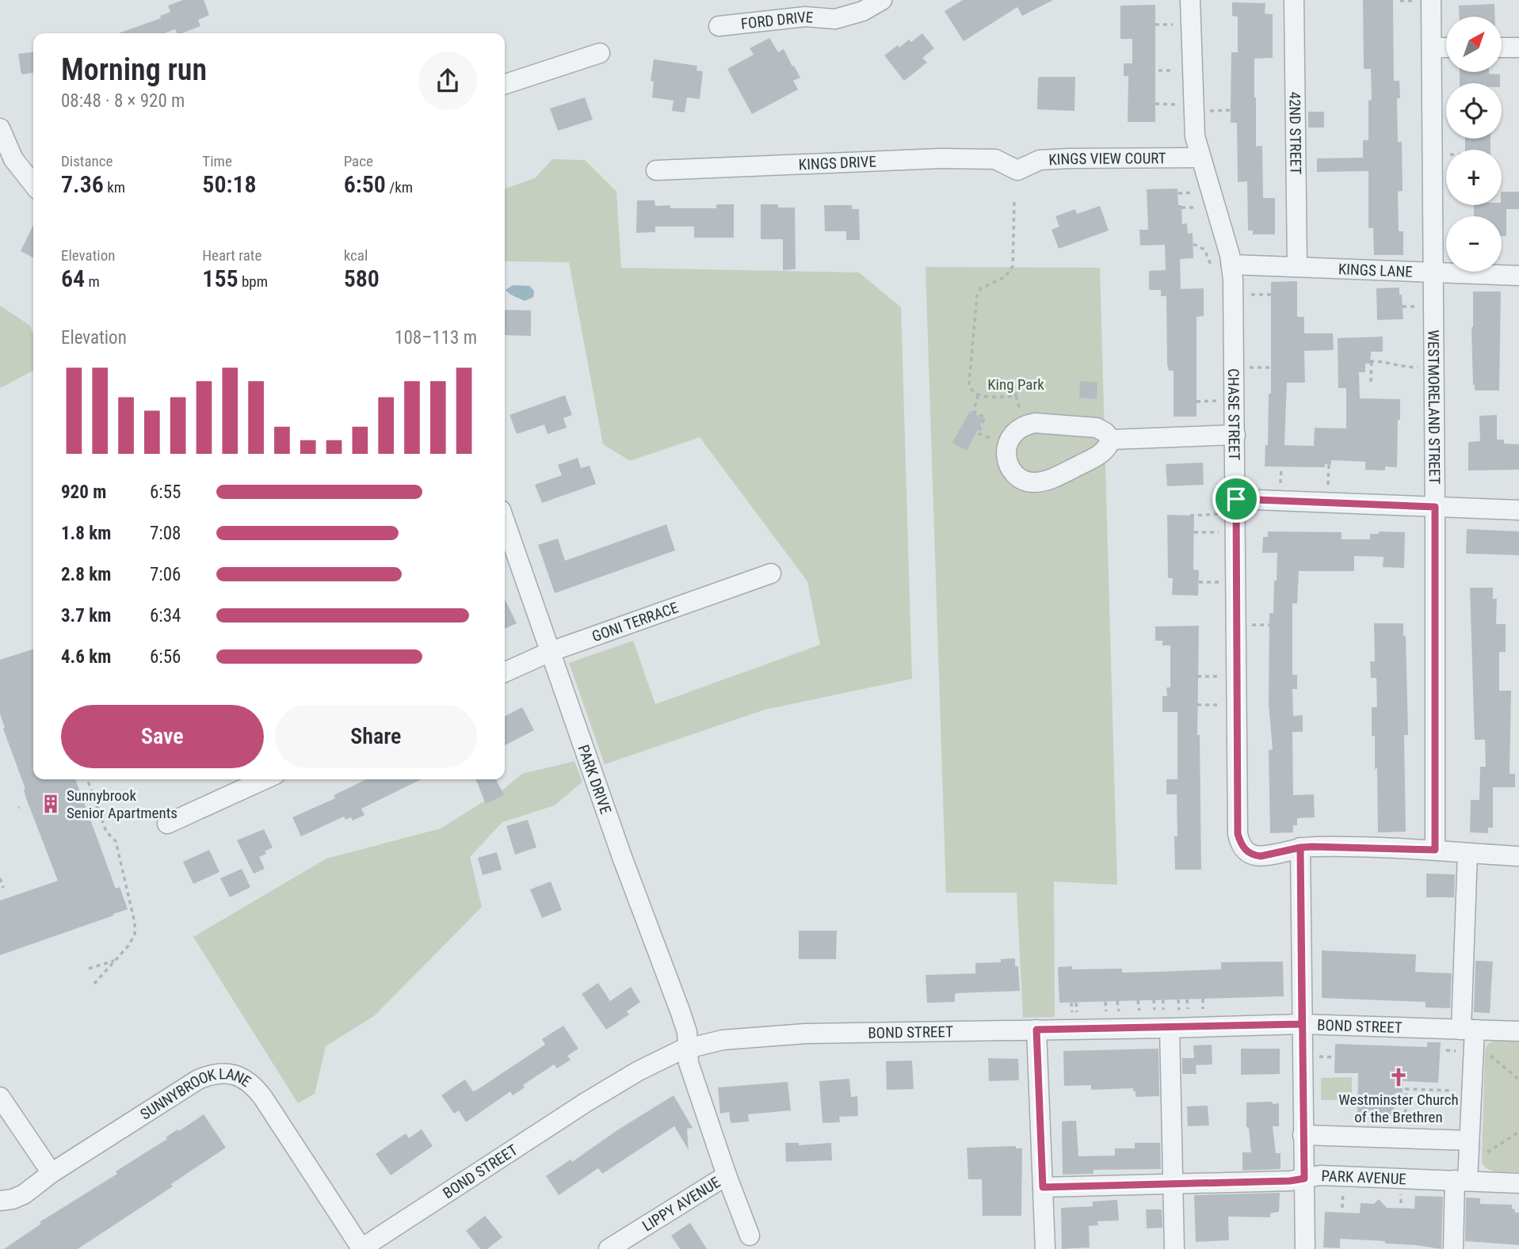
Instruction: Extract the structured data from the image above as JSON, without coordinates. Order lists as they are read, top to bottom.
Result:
{
  "streets": {
    "street": [
      "FORD DRIVE",
      "42ND STREET",
      "KINGS VIEW COURT",
      "KINGS DRIVE",
      "KINGS LANE",
      "WESTMORELAND STREET",
      "CHASE STREET",
      "GONI TERRACE",
      "PARK DRIVE",
      "BOND STREET",
      "SUNNYBROOK LANE",
      "PARK AVENUE",
      "LIPPY AVENUE"
    ]
  },
  "crossings": [
    ["42ND STREET", "KINGS LANE"],
    ["KINGS VIEW COURT", "KINGS DRIVE"],
    ["KINGS VIEW COURT", "CHASE STREET"],
    ["KINGS LANE", "WESTMORELAND STREET"],
    ["KINGS LANE", "CHASE STREET"],
    ["GONI TERRACE", "PARK DRIVE"],
    ["PARK DRIVE", "BOND STREET"],
    ["PARK DRIVE", "LIPPY AVENUE"],
    ["BOND STREET", "SUNNYBROOK LANE"],
    ["BOND STREET", "LIPPY AVENUE"]
  ],
  "parks": ["King Park"],
  "places": {
    "building": ["Sunnybrook Senior Apartments"],
    "church": ["Westminster Church of the Brethren"]
  },
  "north": "top right",
  "page": {
    "map_buttons": ["+", "−"],
    "heading": ["Morning run", "08:48 · 8 × 920 m"],
    "stats": [
      ["Distance", "7.36 km"],
      ["Time", "50:18"],
      ["Pace", "6:50 /km"],
      ["Elevation", "64 m"],
      ["Heart rate", "155 bpm"],
      ["kcal", "580"]
    ],
    "chart": ["Elevation", "108–113 m"],
    "list": [
      {
        "name": "920 m",
        "note": "6:55"
      },
      {
        "name": "1.8 km",
        "note": "7:08"
      },
      {
        "name": "2.8 km",
        "note": "7:06"
      },
      {
        "name": "3.7 km",
        "note": "6:34"
      },
      {
        "name": "4.6 km",
        "note": "6:56"
      }
    ],
    "buttons": ["Save", "Share"]
  }
}
